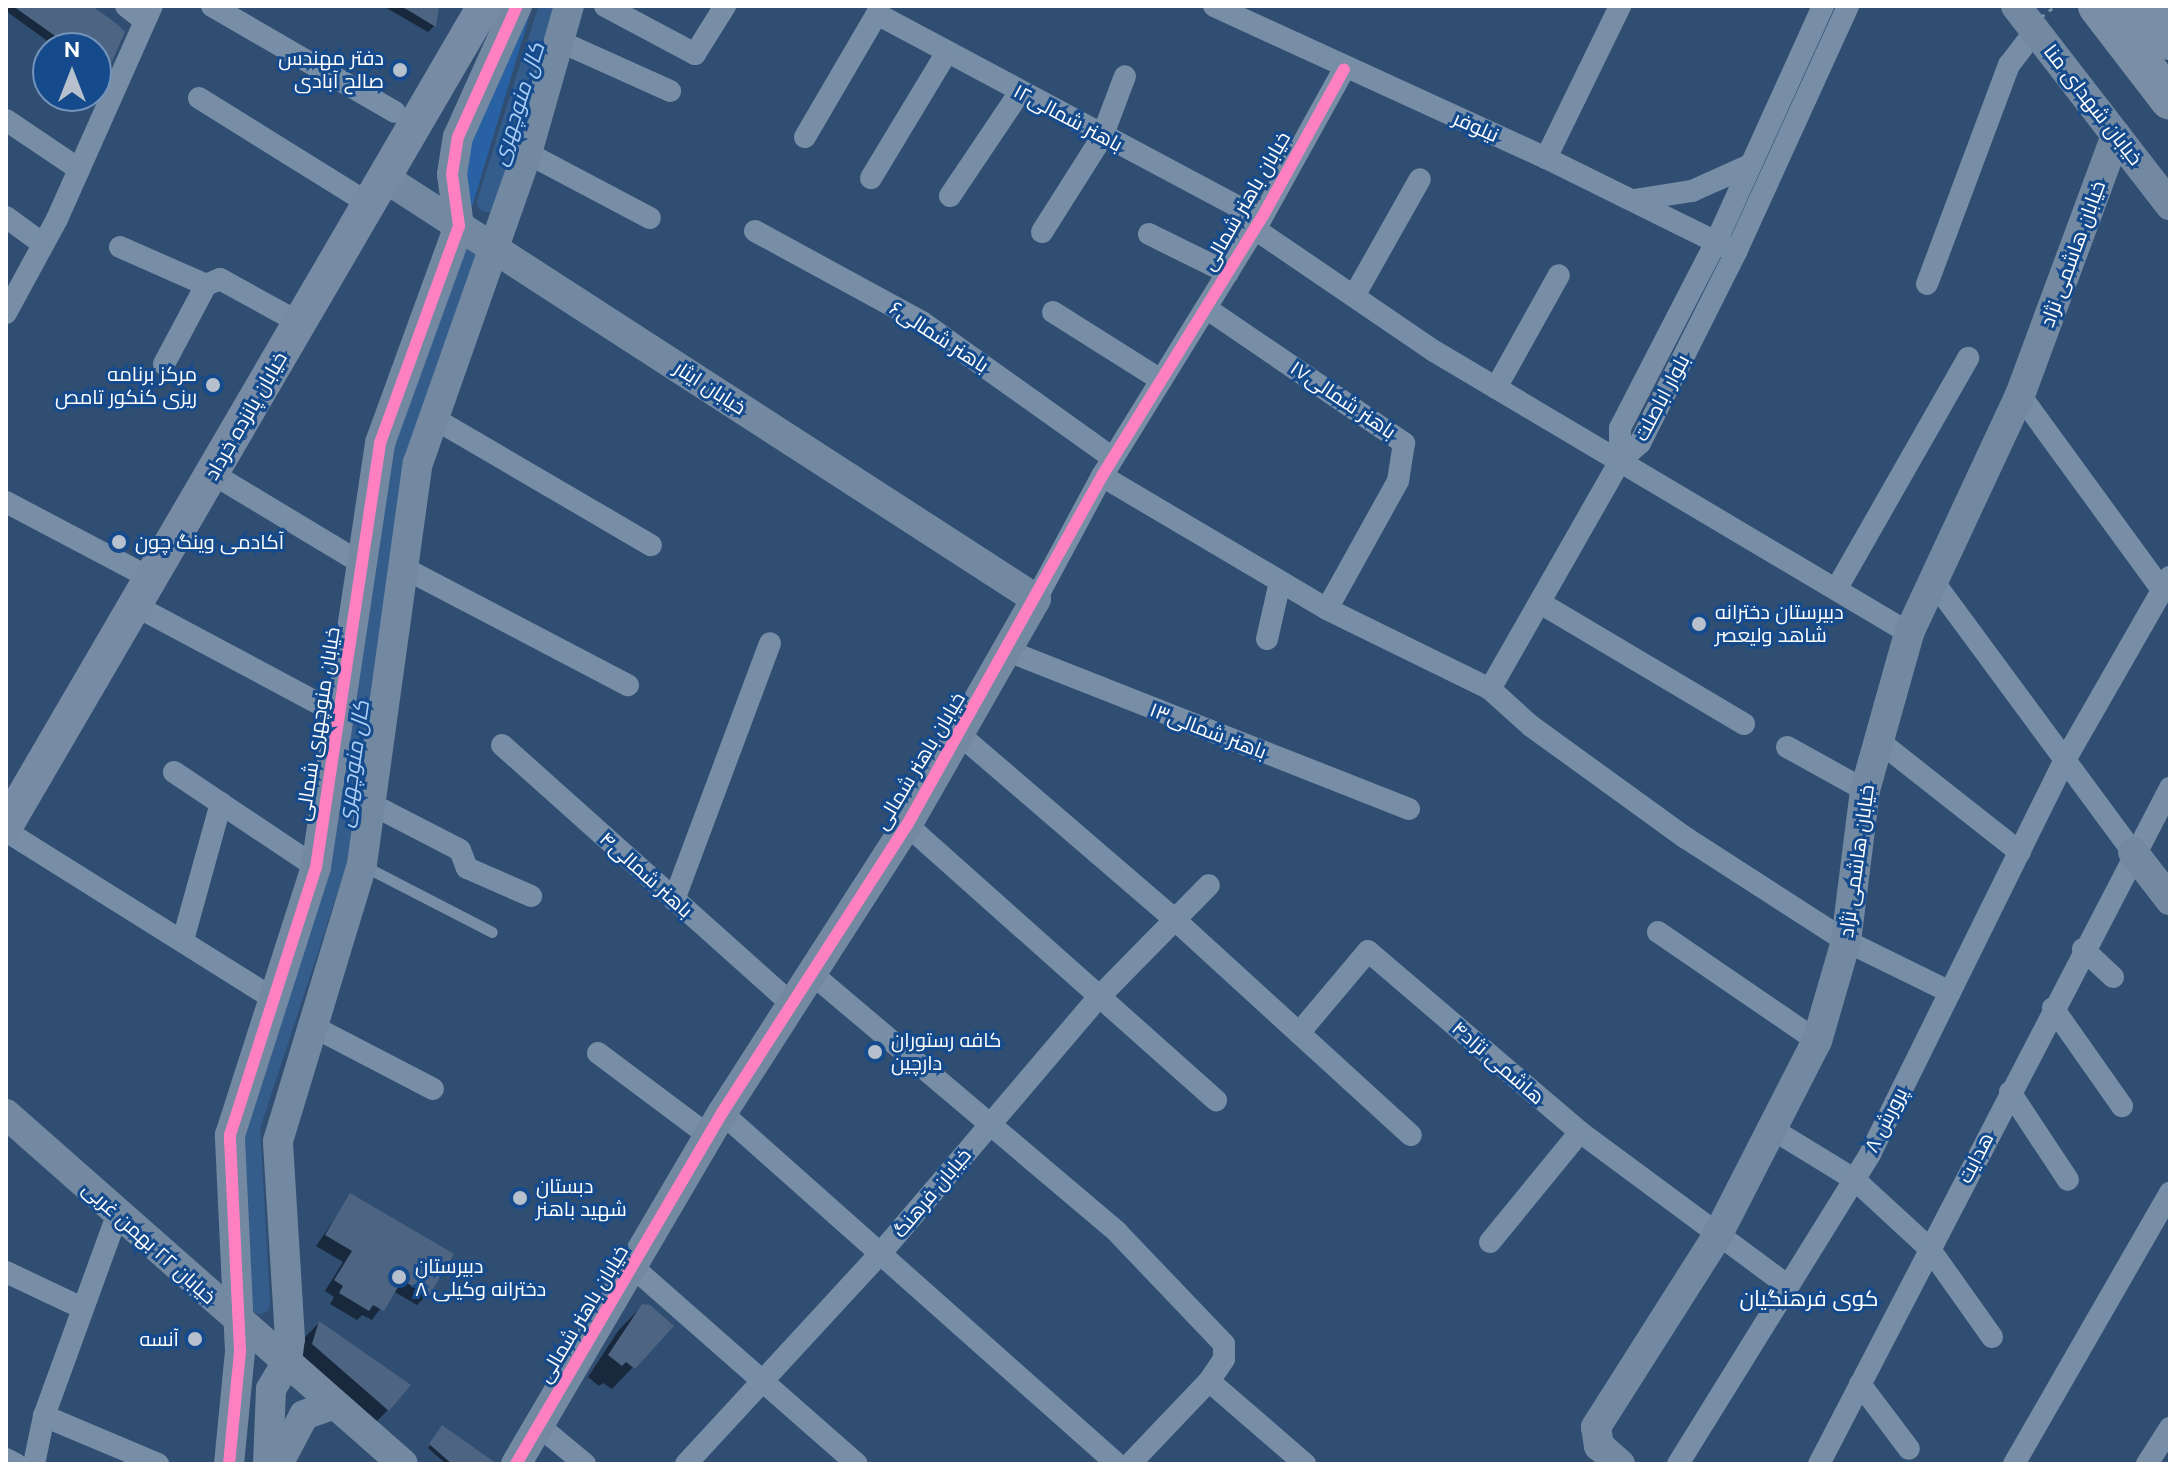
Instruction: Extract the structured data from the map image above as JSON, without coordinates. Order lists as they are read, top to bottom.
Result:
{
  "streets": {
    "main road": ["خیابان پانزده خرداد"],
    "street": [
      "خیابان شهدای منا",
      "باهنر شمالی۱۲",
      "نیلوفر",
      "خیابان باهنر شمالی",
      "خیابان هاشمی نژاد",
      "باهنر شمالی۶",
      "خیابان ایثار",
      "بلوار اباصلت",
      "باهنر شمالی۱۷",
      "خیابان منوچهری شمالی",
      "باهنر شمالی۱۳",
      "باهنر شمالی۴",
      "هاشمی نژاد۴",
      "پرورش ۸",
      "هدایت",
      "خیابان فرهنگ",
      "خیابان ۲۲ بهمن غربی"
    ]
  },
  "crossings": [
    ["خیابان شهدای منا", "خیابان هاشمی نژاد"],
    ["باهنر شمالی۱۲", "خیابان باهنر شمالی"],
    ["باهنر شمالی۱۲", "خیابان هاشمی نژاد"],
    ["باهنر شمالی۱۲", "بلوار اباصلت"],
    ["نیلوفر", "خیابان باهنر شمالی"],
    ["نیلوفر", "بلوار اباصلت"],
    ["خیابان باهنر شمالی", "باهنر شمالی۶"],
    ["خیابان باهنر شمالی", "خیابان ایثار"],
    ["خیابان باهنر شمالی", "باهنر شمالی۱۷"],
    ["خیابان باهنر شمالی", "باهنر شمالی۱۳"],
    ["خیابان باهنر شمالی", "باهنر شمالی۴"],
    ["خیابان هاشمی نژاد", "باهنر شمالی۶"],
    ["خیابان هاشمی نژاد", "هاشمی نژاد۴"],
    ["باهنر شمالی۶", "بلوار اباصلت"],
    ["باهنر شمالی۶", "باهنر شمالی۱۷"],
    ["باهنر شمالی۶", "پرورش ۸"],
    ["خیابان ایثار", "خیابان پانزده خرداد"],
    ["خیابان ایثار", "خیابان منوچهری شمالی"],
    ["خیابان منوچهری شمالی", "خیابان ۲۲ بهمن غربی"],
    ["هاشمی نژاد۴", "پرورش ۸"]
  ],
  "districts": ["کوی فرهنگیان"],
  "water": ["کال منوچهری"],
  "places": [
    "دفتر مهندس صالح آبادی",
    "مرکز برنامه ریزی کنکور تامص",
    "آکادمی وینگ چون",
    "دبیرستان دخترانه شاهد ولیعصر",
    "کافه رستوران دارچین",
    "دبستان شهید باهنر",
    "دبیرستان دخترانه وکیلی ۸",
    "آنسه"
  ],
  "north": "top"
}
